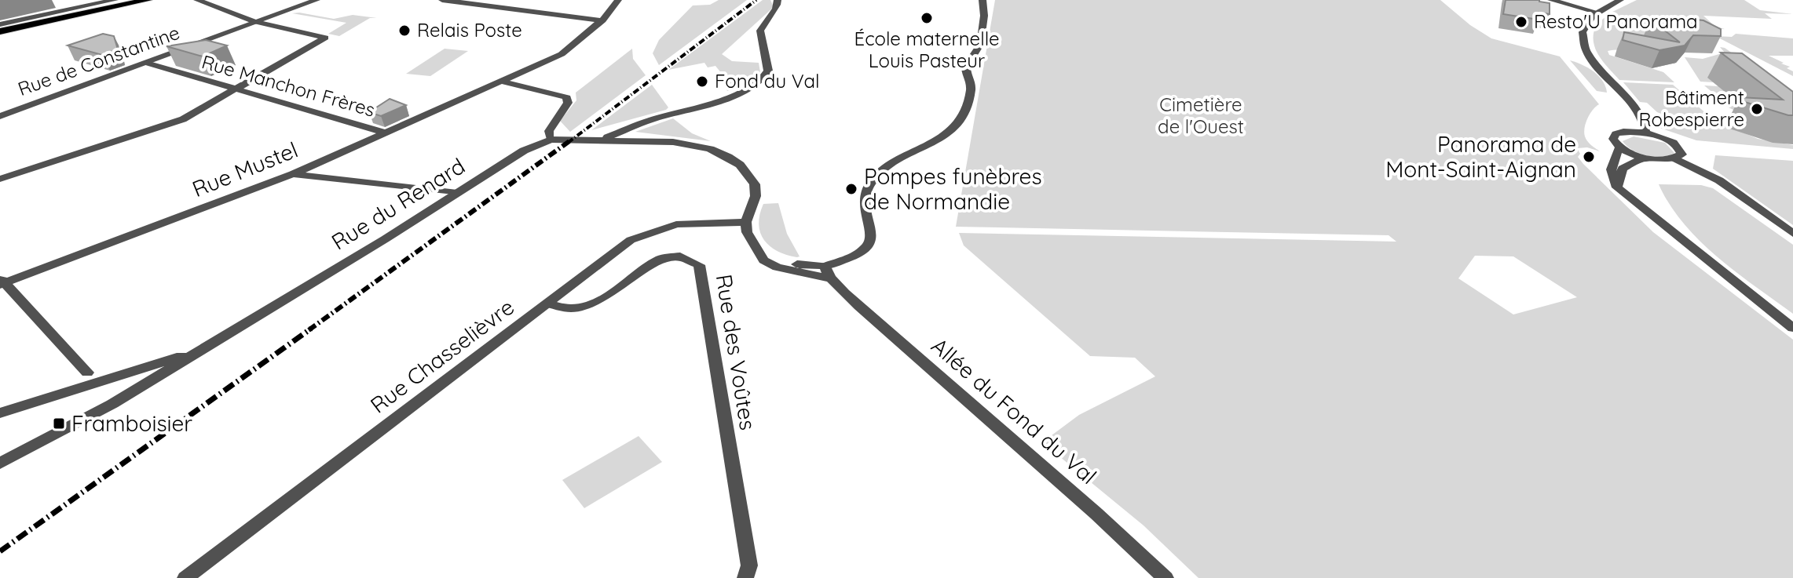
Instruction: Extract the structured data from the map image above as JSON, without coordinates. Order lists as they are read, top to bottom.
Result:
{
  "streets": {
    "street": [
      "Rue de Constantine",
      "Rue Manchon Frères",
      "Rue Mustel",
      "Rue du Renard",
      "Rue des Voûtes",
      "Rue Chasselièvre",
      "Allée du Fond du Val"
    ]
  },
  "crossings": [
    ["Rue de Constantine", "Rue Manchon Frères"],
    ["Rue Manchon Frères", "Rue Mustel"],
    ["Rue des Voûtes", "Rue Chasselièvre"]
  ],
  "parks": ["Cimetière de l'Ouest"],
  "places": {
    "other": [
      "École maternelle Louis Pasteur",
      "Resto'U Panorama",
      "Relais Poste",
      "Fond du Val",
      "Bâtiment Robespierre",
      "Panorama de Mont-Saint-Aignan",
      "Pompes funèbres de Normandie"
    ],
    "transit": ["Framboisier"]
  }
}
